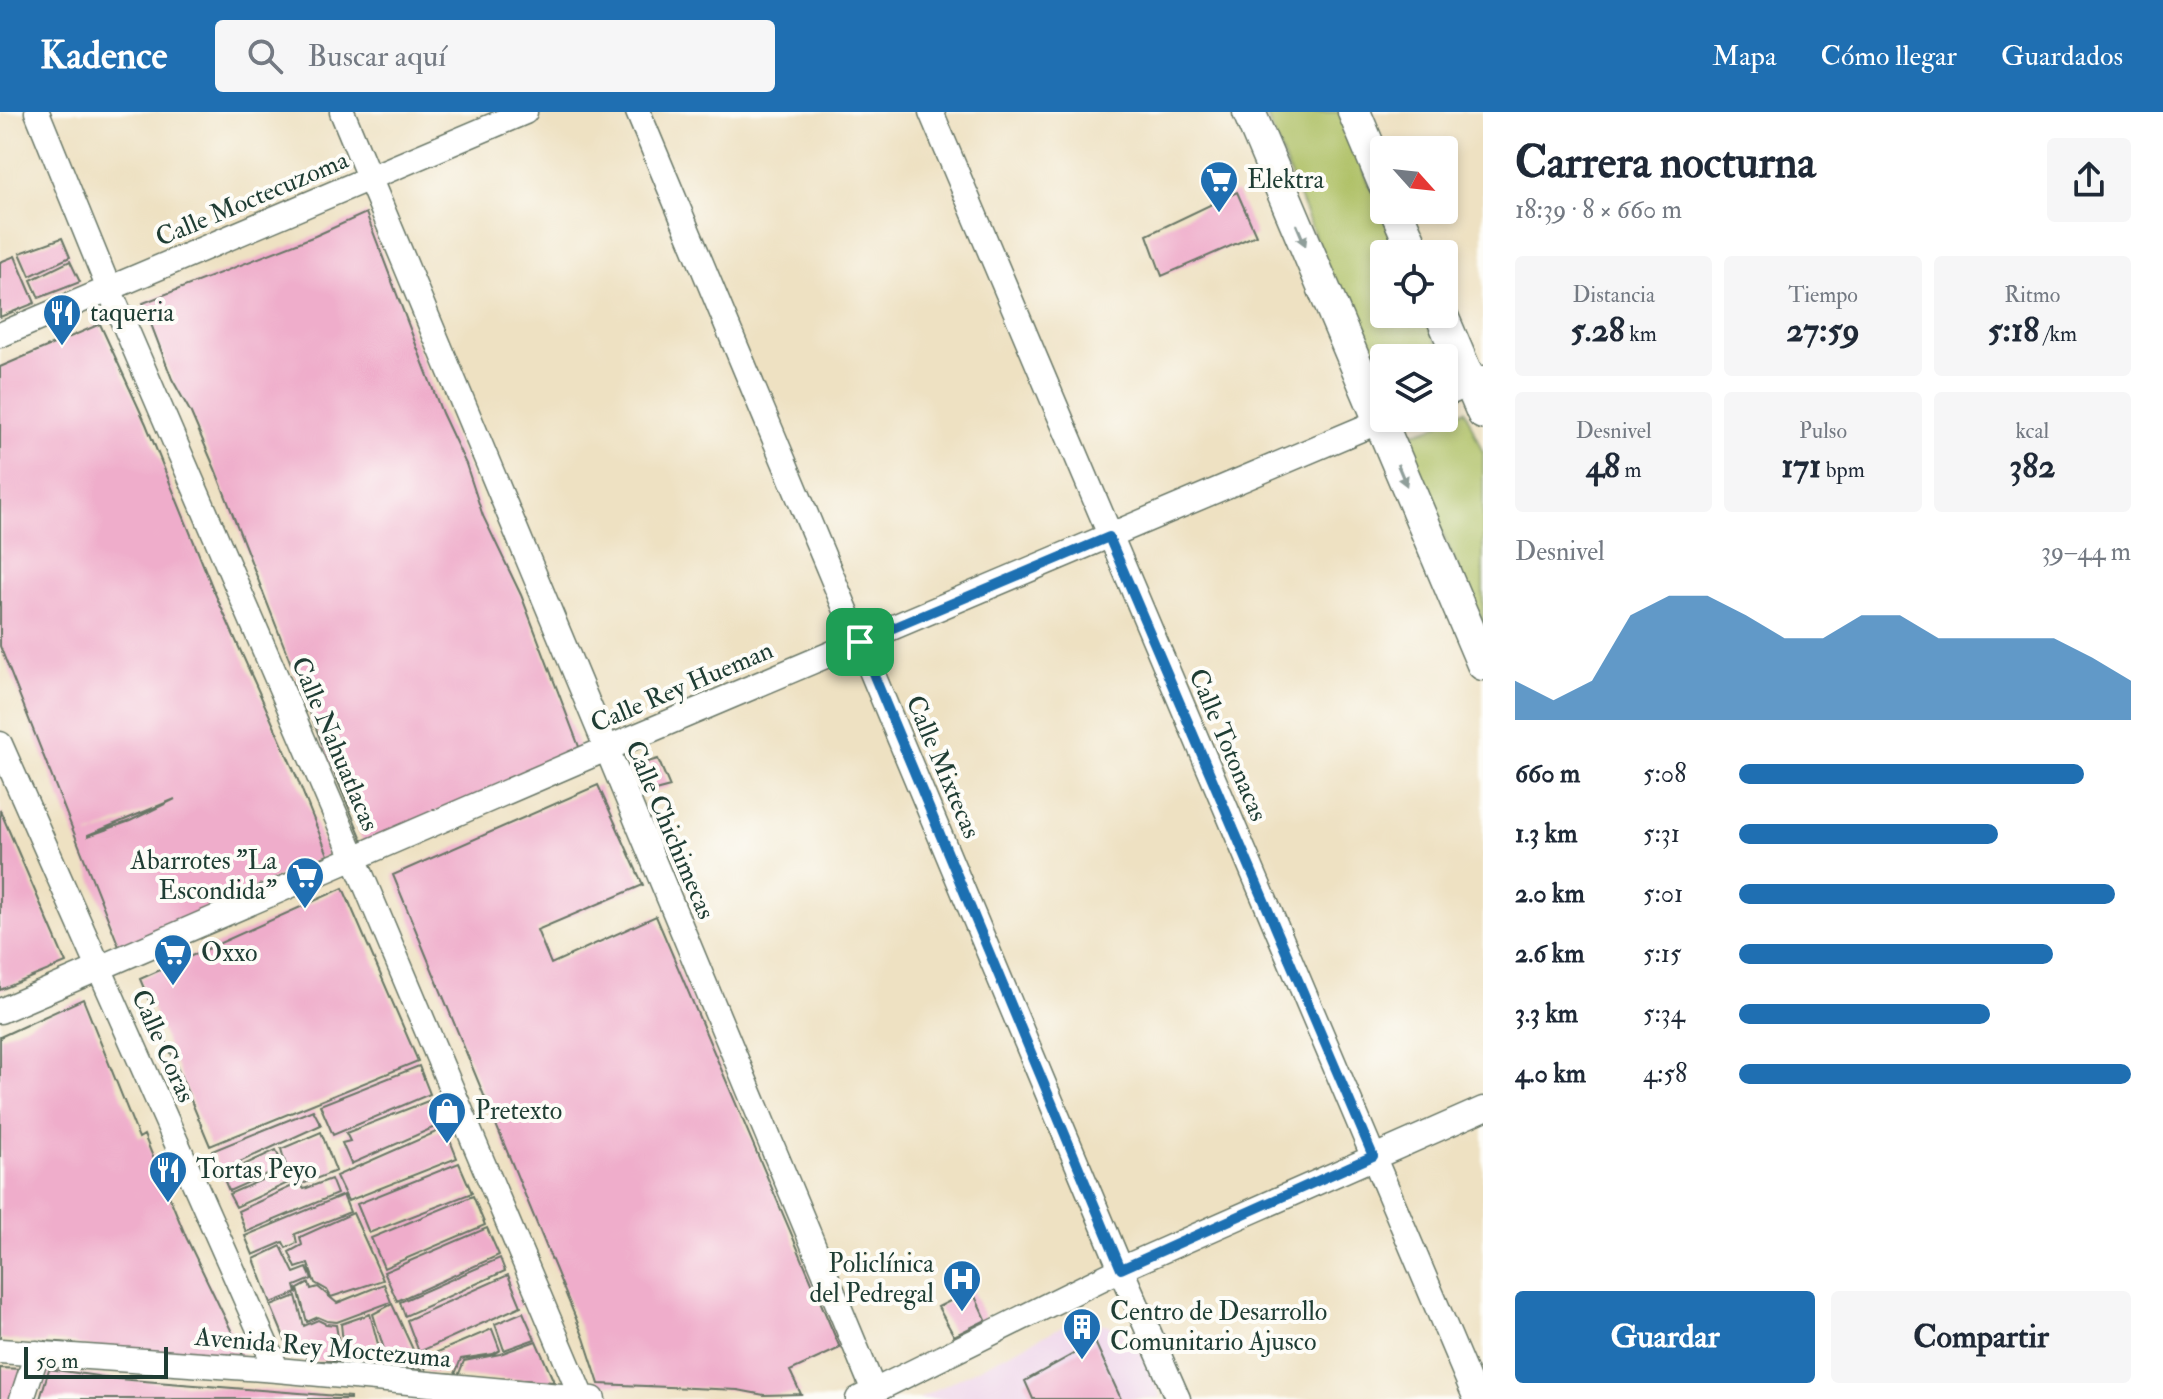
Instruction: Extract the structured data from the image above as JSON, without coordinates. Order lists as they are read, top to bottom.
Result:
{
  "streets": {
    "street": [
      "Calle Moctecuzoma",
      "Calle Rey Hueman",
      "Calle Nahuatlacas",
      "Calle Totonacas",
      "Calle Mixtecas",
      "Calle Chichimecas",
      "Calle Coras",
      "Avenida Rey Moctezuma"
    ]
  },
  "crossings": [
    ["Calle Moctecuzoma", "Calle Nahuatlacas"],
    ["Calle Moctecuzoma", "Calle Chichimecas"],
    ["Calle Rey Hueman", "Calle Nahuatlacas"],
    ["Calle Rey Hueman", "Calle Totonacas"],
    ["Calle Rey Hueman", "Calle Mixtecas"],
    ["Calle Rey Hueman", "Calle Chichimecas"],
    ["Calle Rey Hueman", "Calle Coras"],
    ["Calle Nahuatlacas", "Avenida Rey Moctezuma"],
    ["Calle Coras", "Avenida Rey Moctezuma"]
  ],
  "places": {
    "supermarket": ["Elektra", "Abarrotes \"La Escondida\"", "Oxxo"],
    "restaurant": ["taqueria", "Tortas Peyo"],
    "shop": ["Pretexto"],
    "hospital": ["Policlínica del Pedregal"],
    "building": ["Centro de Desarrollo Comunitario Ajusco"]
  },
  "scale_bar": "50 m",
  "north": "bottom right",
  "page": {
    "header": "Kadence",
    "search": "Buscar aquí",
    "nav": ["Mapa", "Cómo llegar", "Guardados"],
    "heading": ["Carrera nocturna", "18:39 · 8 × 660 m"],
    "stats": [
      ["Distancia", "5.28 km"],
      ["Tiempo", "27:59"],
      ["Ritmo", "5:18 /km"],
      ["Desnivel", "48 m"],
      ["Pulso", "171 bpm"],
      ["kcal", "382"]
    ],
    "chart": ["Desnivel", "39–44 m"],
    "list": [
      {
        "name": "660 m",
        "note": "5:08"
      },
      {
        "name": "1.3 km",
        "note": "5:31"
      },
      {
        "name": "2.0 km",
        "note": "5:01"
      },
      {
        "name": "2.6 km",
        "note": "5:15"
      },
      {
        "name": "3.3 km",
        "note": "5:34"
      },
      {
        "name": "4.0 km",
        "note": "4:58"
      }
    ],
    "buttons": ["Guardar", "Compartir"],
    "scale": "50 m"
  }
}
